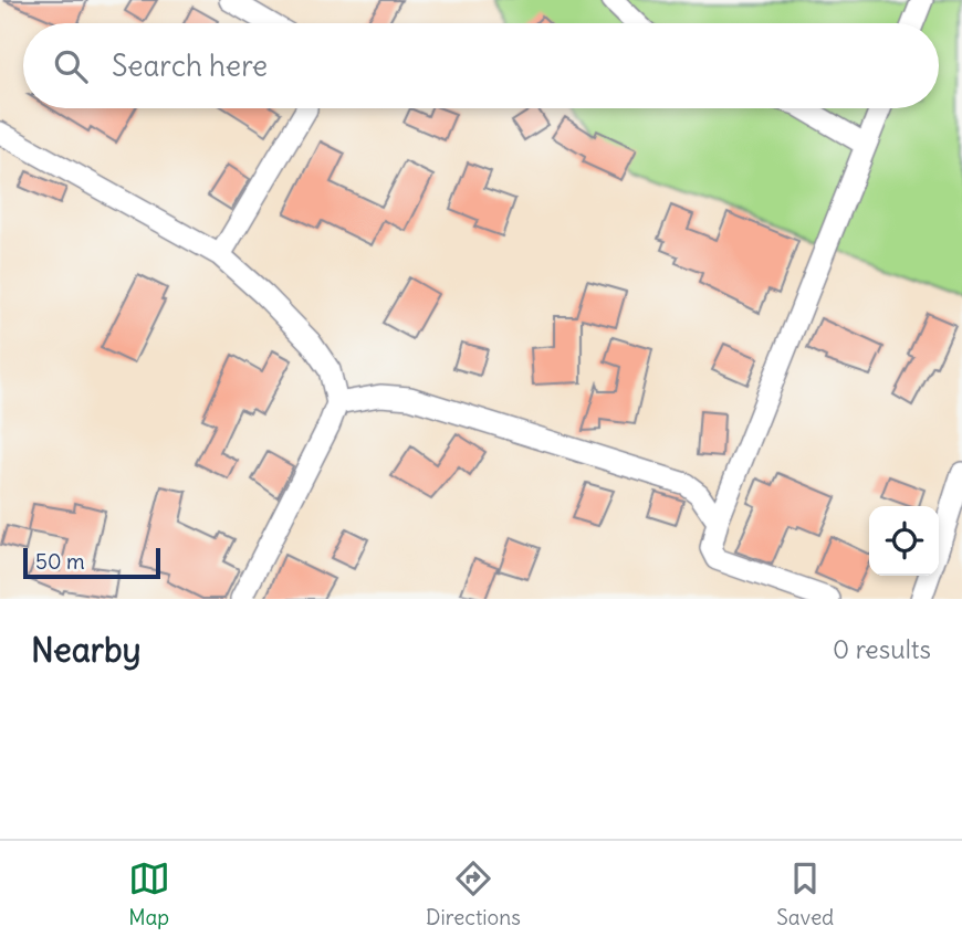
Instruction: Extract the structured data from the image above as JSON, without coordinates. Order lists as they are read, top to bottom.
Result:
{
  "scale_bar": "50 m",
  "page": {
    "search": "Search here",
    "scale": "50 m",
    "heading": ["Nearby", "0 results"],
    "nav": ["Map", "Directions", "Saved"]
  }
}
